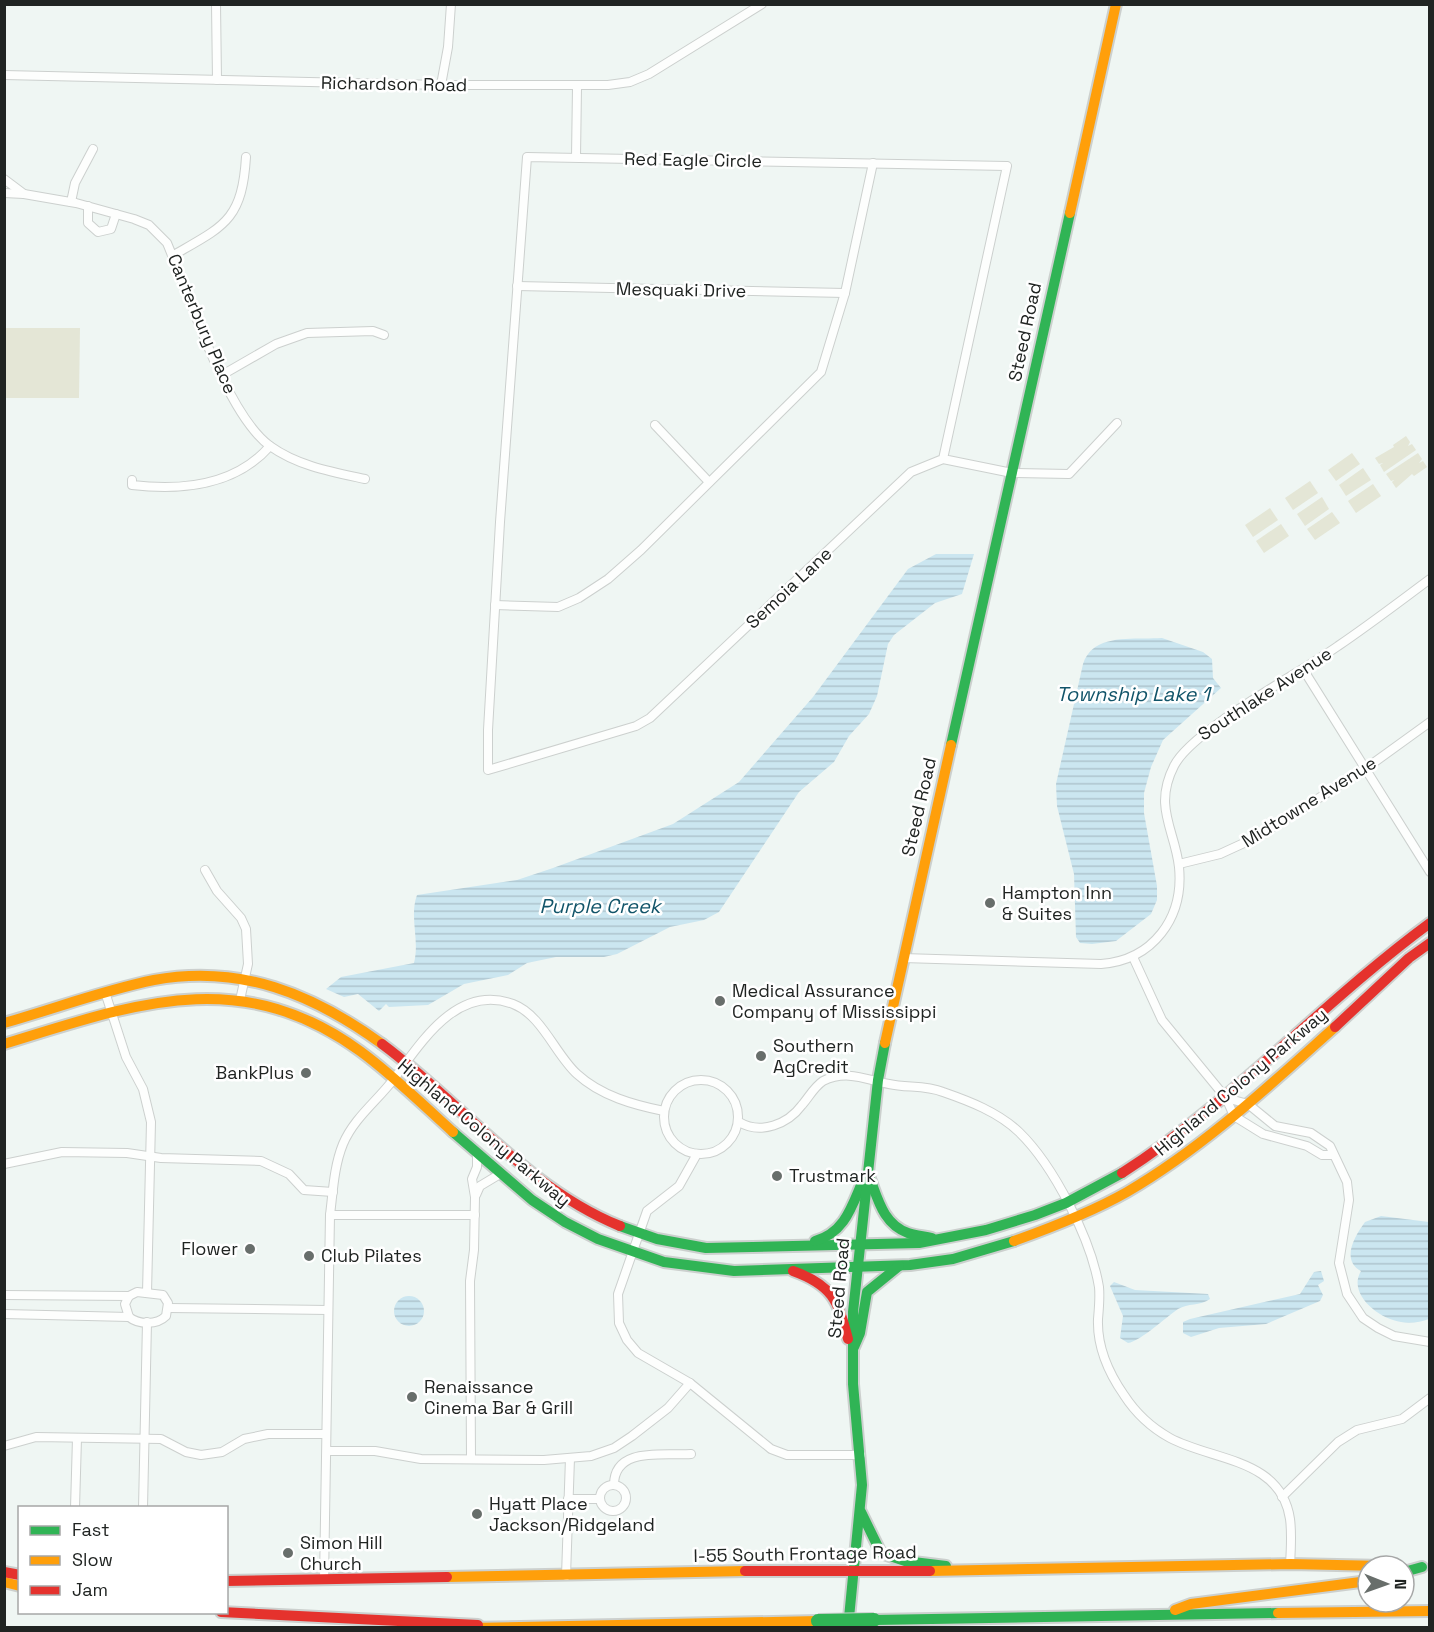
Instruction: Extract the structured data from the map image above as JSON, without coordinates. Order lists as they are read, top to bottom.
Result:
{
  "streets": {
    "main road": ["Steed Road", "Highland Colony Parkway", "I-55 South Frontage Road"],
    "street": [
      "Richardson Road",
      "Red Eagle Circle",
      "Mesquaki Drive",
      "Canterbury Place",
      "Semoia Lane",
      "Southlake Avenue",
      "Midtowne Avenue"
    ]
  },
  "crossings": [
    ["Red Eagle Circle", "Mesquaki Drive"],
    ["Red Eagle Circle", "Semoia Lane"],
    ["Steed Road", "Southlake Avenue"],
    ["Steed Road", "Highland Colony Parkway"],
    ["Steed Road", "I-55 South Frontage Road"],
    ["Southlake Avenue", "Midtowne Avenue"]
  ],
  "water": ["Township Lake 1", "Purple Creek"],
  "places": [
    "Hampton Inn & Suites",
    "Medical Assurance Company of Mississippi",
    "Southern AgCredit",
    "BankPlus",
    "Trustmark",
    "Flower",
    "Club Pilates",
    "Renaissance Cinema Bar & Grill",
    "Hyatt Place Jackson/Ridgeland",
    "Simon Hill Church"
  ],
  "legend": ["Fast", "Slow", "Jam"],
  "north": "right"
}
